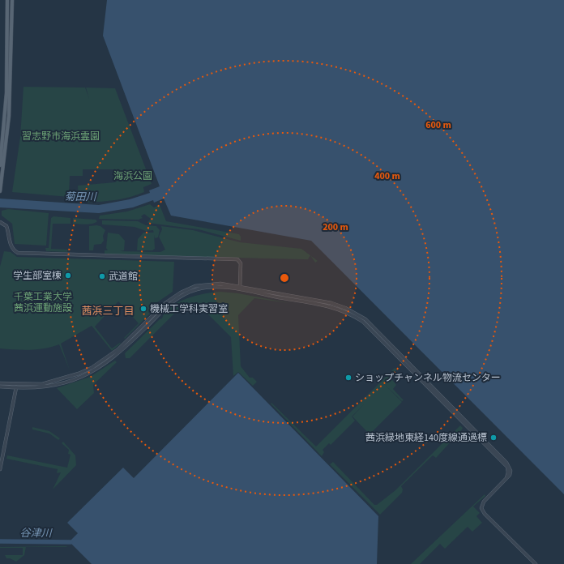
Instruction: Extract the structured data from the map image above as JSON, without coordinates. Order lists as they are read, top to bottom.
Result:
{
  "districts": ["茜浜三丁目"],
  "water": ["菊田川", "谷津川"],
  "parks": ["習志野市海浜霊園", "海浜公園", "千葉工業大学 茜浜運動施設"],
  "places": [
    "学生部室棟",
    "武道館",
    "機械工学科実習室",
    "ショップチャンネル物流センター",
    "茜浜緑地東経140度線通過標"
  ],
  "rings": ["600 m", "400 m", "200 m"]
}
